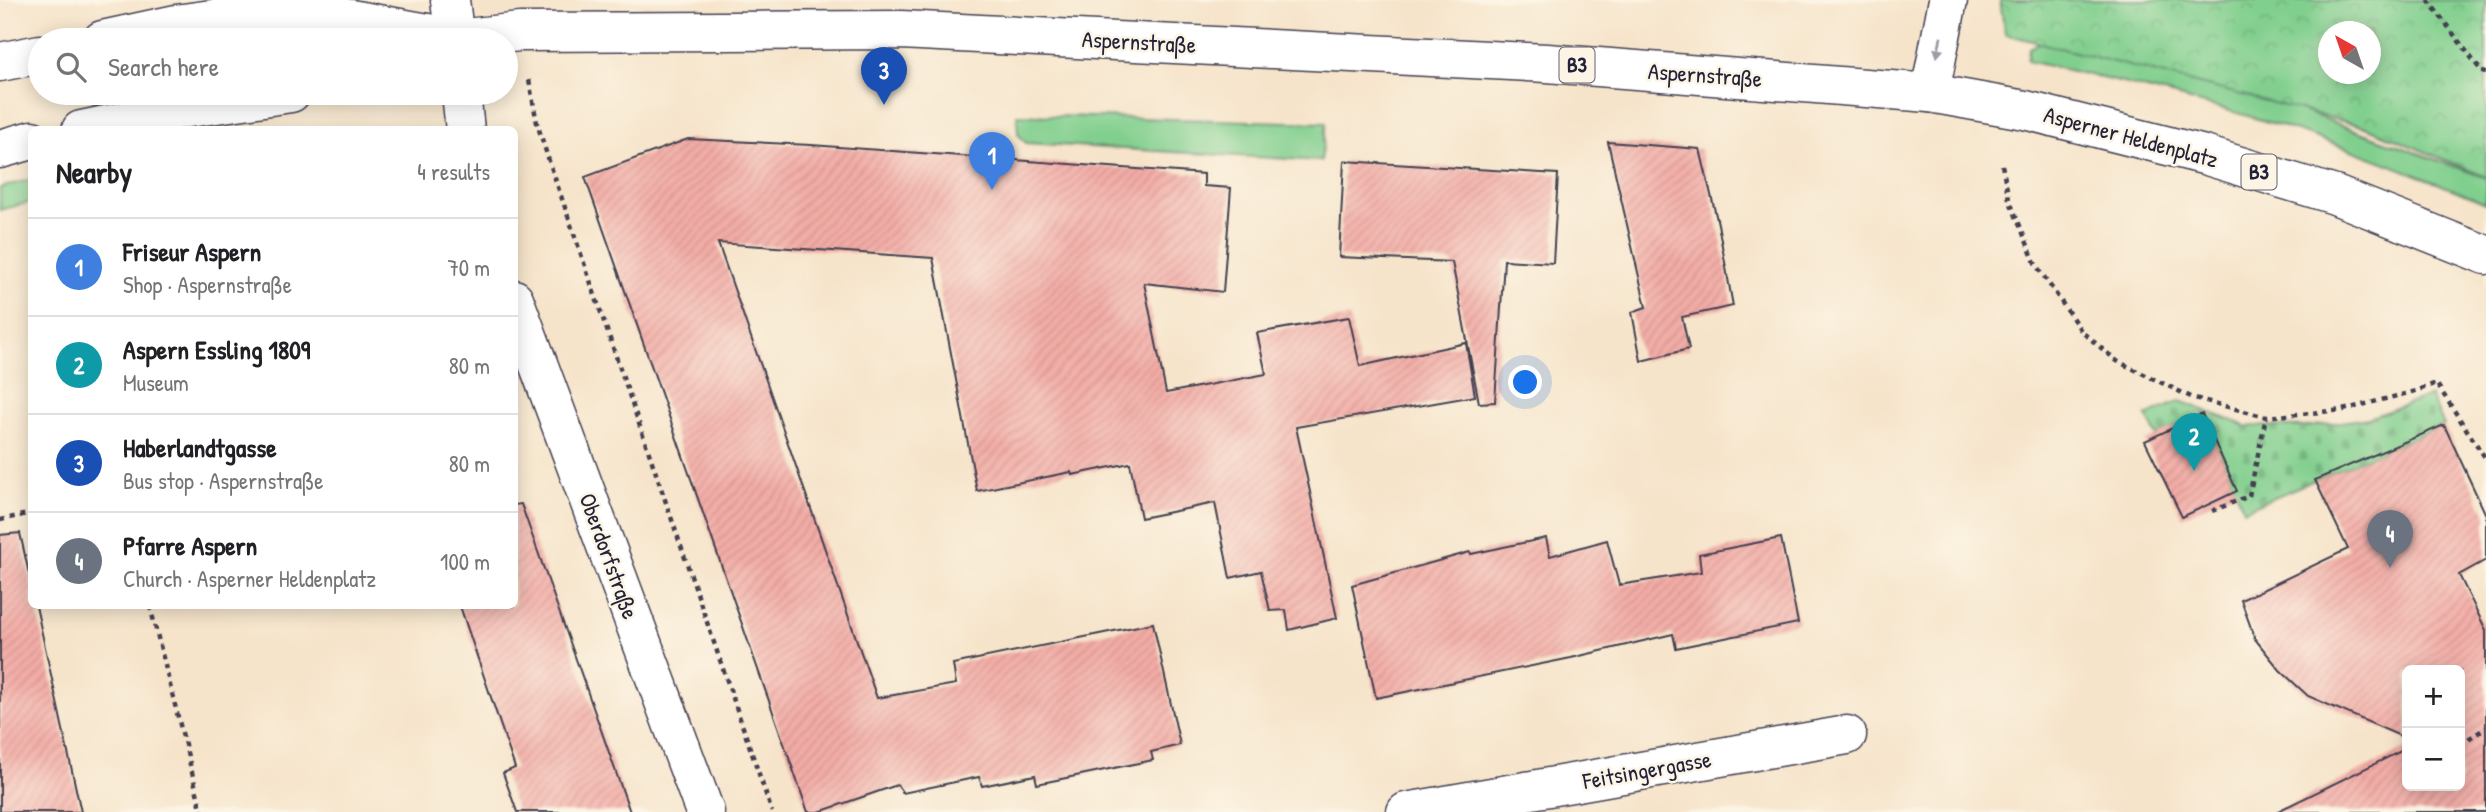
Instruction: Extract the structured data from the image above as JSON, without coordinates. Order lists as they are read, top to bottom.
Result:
{
  "streets": {
    "main road": [
      "Aspernstraße",
      "B3",
      "Asperner Heldenplatz",
      "Oberdorfstraße",
      "Feitsingergasse"
    ]
  },
  "crossings": [
    ["Aspernstraße", "Asperner Heldenplatz"]
  ],
  "north": "top left",
  "page": {
    "search": "Search here",
    "pins": [
      "3",
      "1",
      "2",
      "4"
    ],
    "heading": ["Nearby", "4 results"],
    "list": [
      {
        "mark": "1",
        "name": "Friseur Aspern",
        "note": "Shop · Aspernstraße",
        "value": "70 m"
      },
      {
        "mark": "2",
        "name": "Aspern Essling 1809",
        "note": "Museum",
        "value": "80 m"
      },
      {
        "mark": "3",
        "name": "Haberlandtgasse",
        "note": "Bus stop · Aspernstraße",
        "value": "80 m"
      },
      {
        "mark": "4",
        "name": "Pfarre Aspern",
        "note": "Church · Asperner Heldenplatz",
        "value": "100 m"
      }
    ],
    "map_buttons": ["+", "−"]
  }
}
